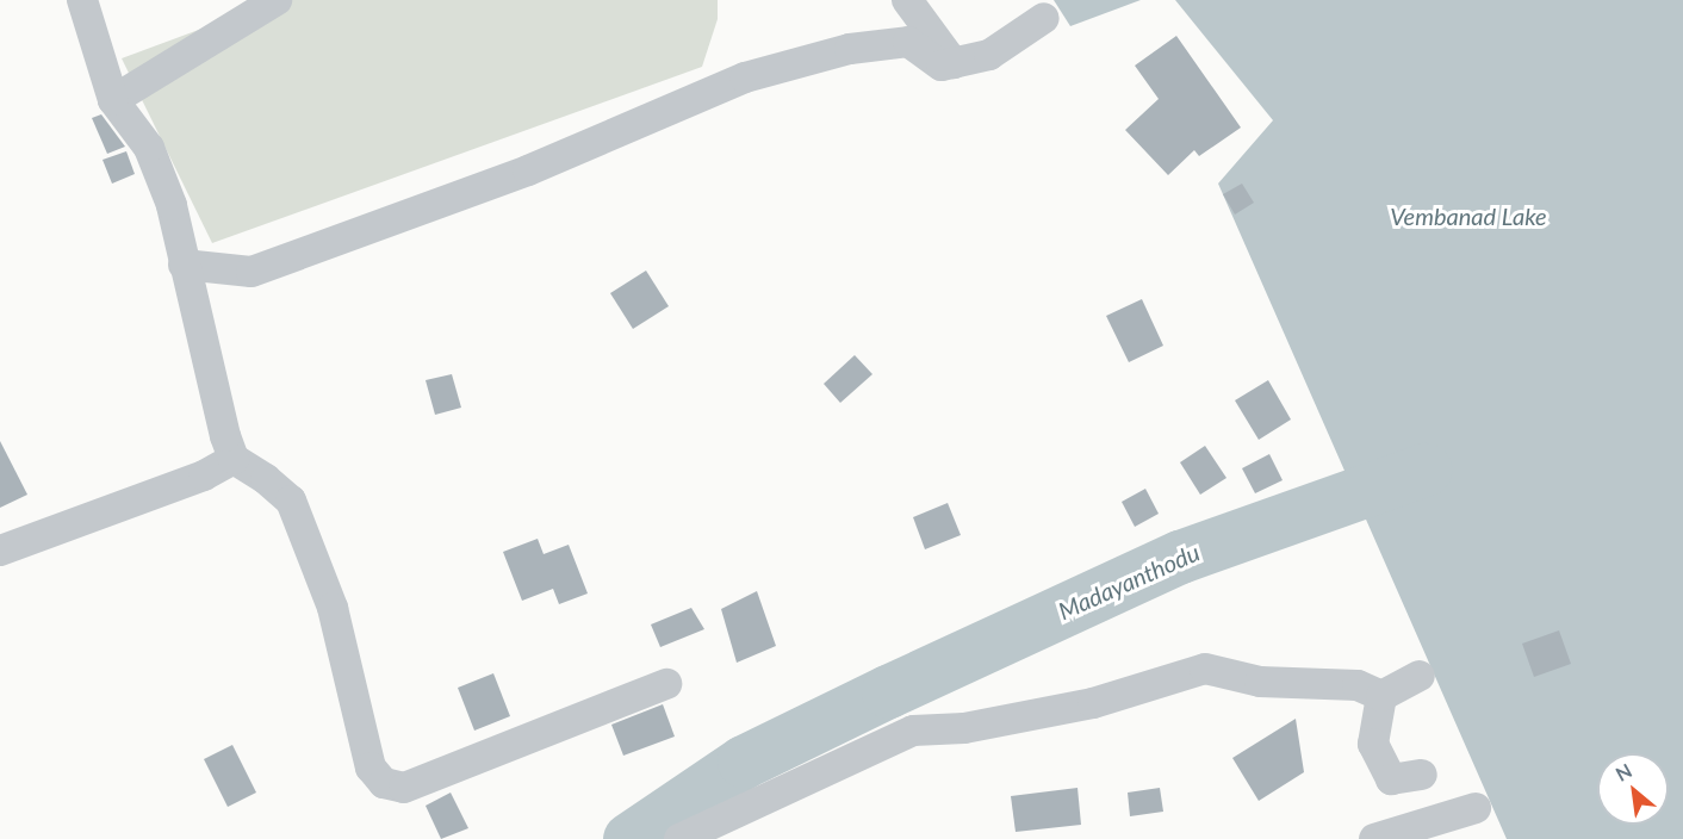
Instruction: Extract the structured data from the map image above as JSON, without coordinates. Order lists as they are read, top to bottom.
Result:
{
  "water": ["Vembanad Lake", "Madayanthodu"],
  "north": "top left"
}
